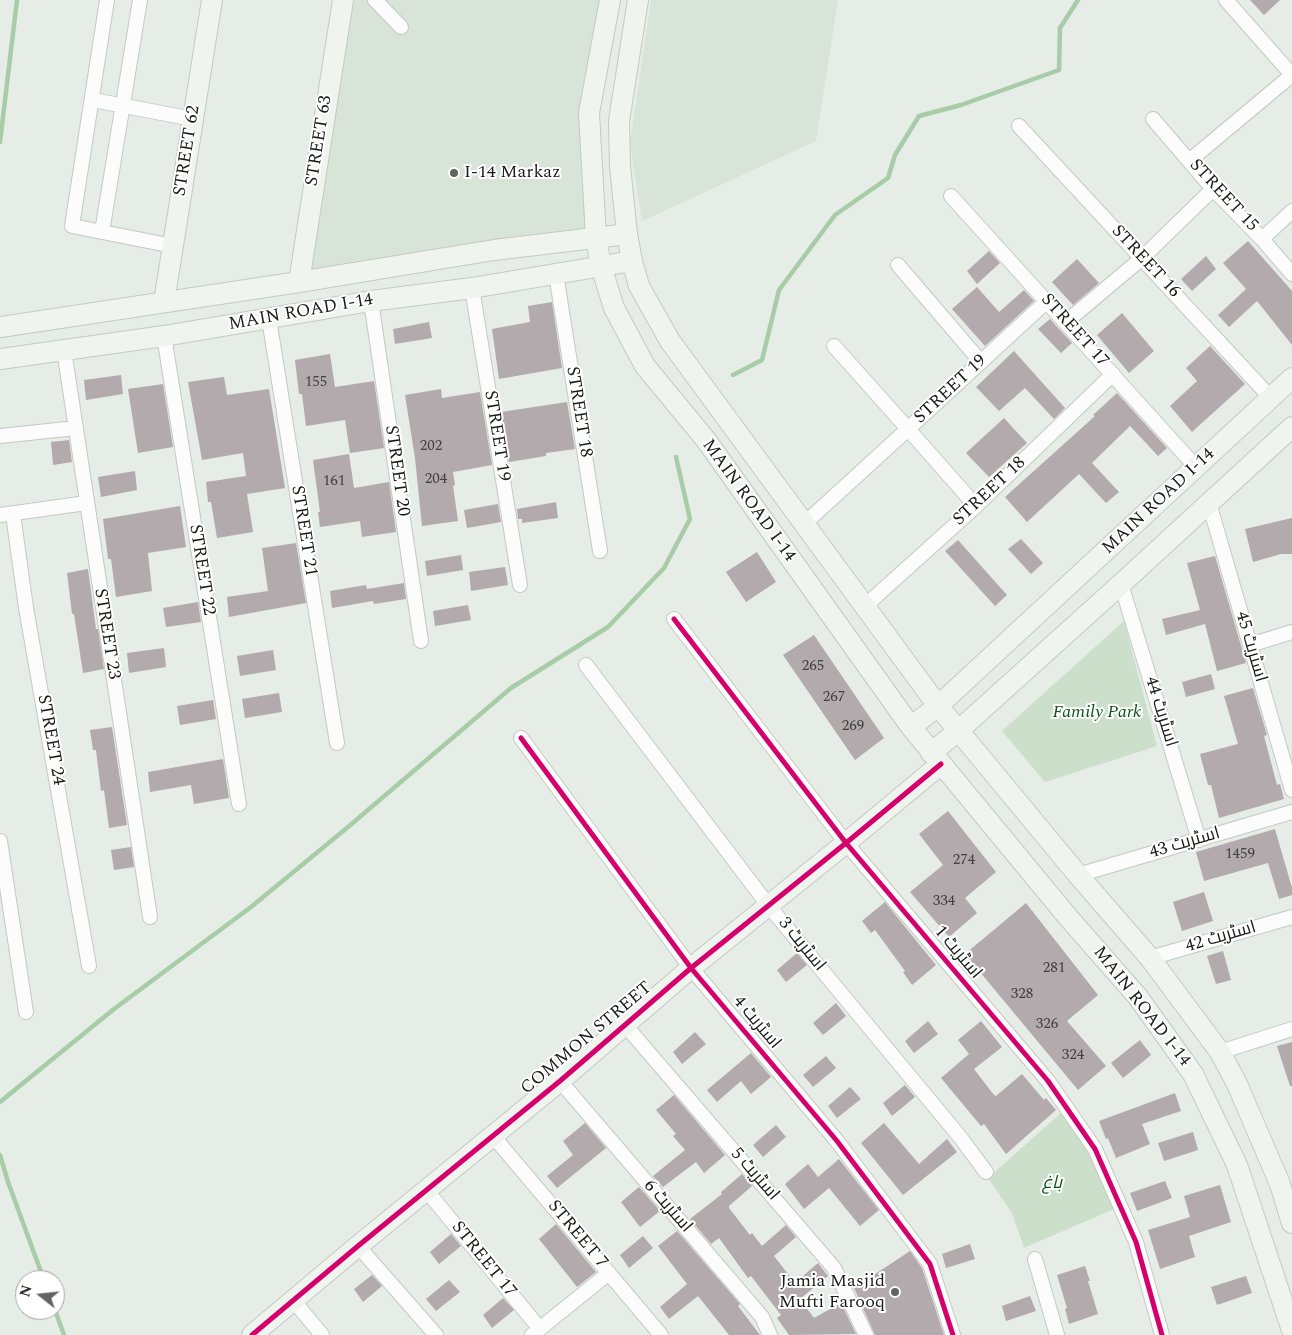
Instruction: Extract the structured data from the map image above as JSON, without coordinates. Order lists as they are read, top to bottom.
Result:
{
  "streets": {
    "main road": [
      "STREET 63",
      "STREET 62",
      "MAIN ROAD I-14",
      "COMMON STREET"
    ],
    "street": [
      "STREET 15",
      "STREET 16",
      "STREET 17",
      "STREET 19",
      "STREET 18",
      "STREET 20",
      "STREET 21",
      "STREET 22",
      "STREET 23",
      "اسٹریٹ 45",
      "اسٹریٹ 44",
      "STREET 24",
      "اسٹریٹ 43",
      "اسٹریٹ 42",
      "اسٹریٹ 3",
      "اسٹریٹ 1",
      "اسٹریٹ 4",
      "اسٹریٹ 5",
      "اسٹریٹ 6",
      "STREET 7"
    ]
  },
  "crossings": [
    ["STREET 63", "MAIN ROAD I-14"],
    ["STREET 62", "MAIN ROAD I-14"],
    ["STREET 16", "MAIN ROAD I-14"],
    ["MAIN ROAD I-14", "STREET 17"],
    ["MAIN ROAD I-14", "STREET 19"],
    ["MAIN ROAD I-14", "STREET 18"],
    ["MAIN ROAD I-14", "STREET 20"],
    ["MAIN ROAD I-14", "STREET 21"],
    ["MAIN ROAD I-14", "STREET 22"],
    ["MAIN ROAD I-14", "STREET 23"],
    ["MAIN ROAD I-14", "اسٹریٹ 45"],
    ["MAIN ROAD I-14", "اسٹریٹ 44"],
    ["MAIN ROAD I-14", "اسٹریٹ 43"],
    ["MAIN ROAD I-14", "اسٹریٹ 42"],
    ["MAIN ROAD I-14", "COMMON STREET"],
    ["STREET 17", "STREET 19"],
    ["STREET 17", "STREET 18"],
    ["STREET 17", "COMMON STREET"],
    ["STREET 19", "STREET 18"],
    ["اسٹریٹ 44", "اسٹریٹ 43"],
    ["اسٹریٹ 3", "COMMON STREET"],
    ["اسٹریٹ 1", "COMMON STREET"],
    ["اسٹریٹ 4", "COMMON STREET"],
    ["COMMON STREET", "اسٹریٹ 5"],
    ["COMMON STREET", "اسٹریٹ 6"],
    ["COMMON STREET", "STREET 7"]
  ],
  "parks": ["Family Park", "باغ"],
  "places": ["I-14 Markaz", "Jamia Masjid Mufti Farooq"],
  "house_numbers": [
    "155",
    "202",
    "204",
    "161",
    "265",
    "267",
    "269",
    "1459",
    "274",
    "334",
    "281",
    "328",
    "326",
    "324"
  ],
  "north": "left"
}
